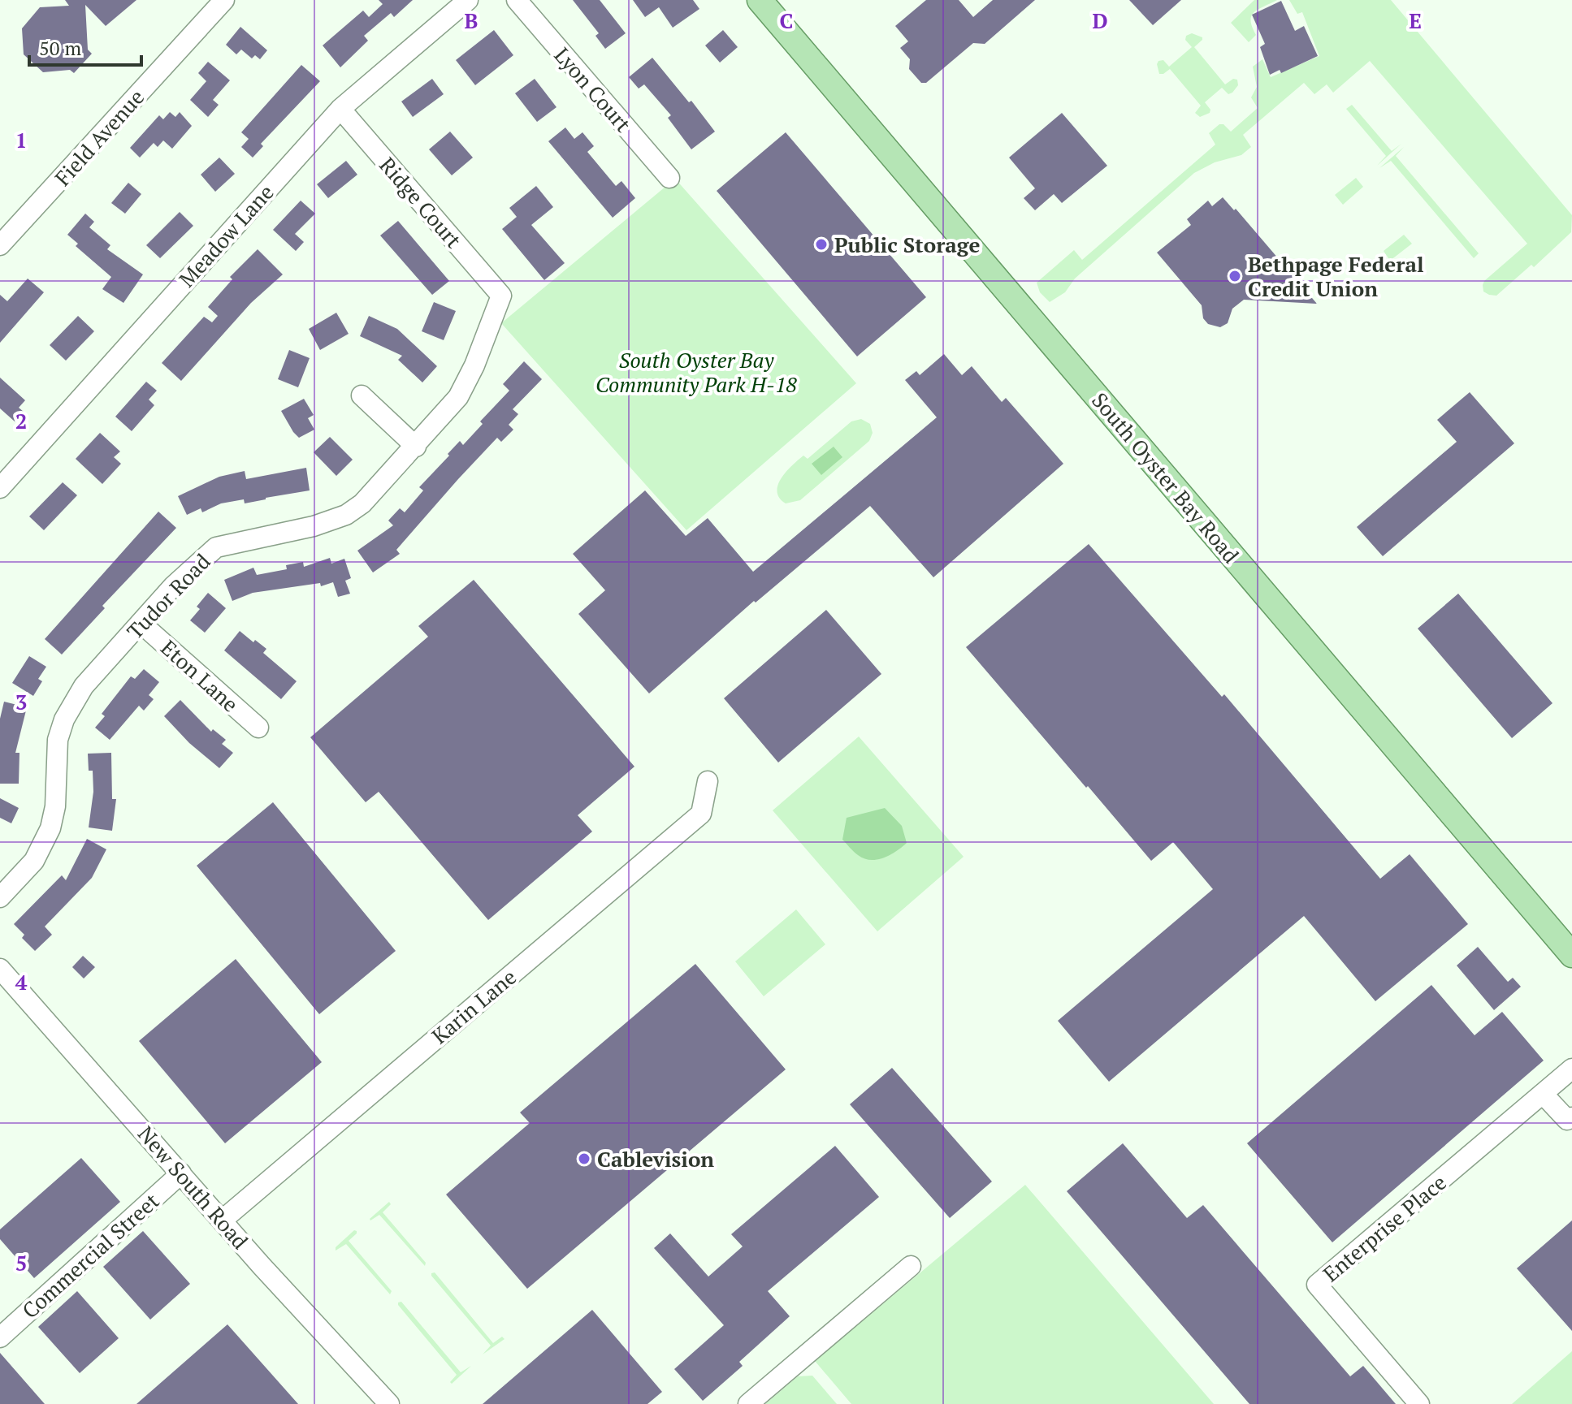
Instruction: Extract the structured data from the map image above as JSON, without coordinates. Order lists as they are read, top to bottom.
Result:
{
  "streets": {
    "main road": ["South Oyster Bay Road"],
    "street": [
      "Lyon Court",
      "Field Avenue",
      "Ridge Court",
      "Meadow Lane",
      "Tudor Road",
      "Eton Lane",
      "Karin Lane",
      "New South Road",
      "Enterprise Place",
      "Commercial Street"
    ]
  },
  "crossings": [
    ["Ridge Court", "Meadow Lane"],
    ["Ridge Court", "Tudor Road"],
    ["Tudor Road", "Eton Lane"],
    ["Karin Lane", "New South Road"],
    ["New South Road", "Commercial Street"]
  ],
  "parks": ["South Oyster Bay Community Park H-18"],
  "places": ["Public Storage", "Bethpage Federal Credit Union", "Cablevision"],
  "scale_bar": "50 m",
  "grid": {
    "columns": [
      "B",
      "C",
      "D",
      "E"
    ],
    "rows": [
      "1",
      "2",
      "3",
      "4",
      "5"
    ]
  }
}
